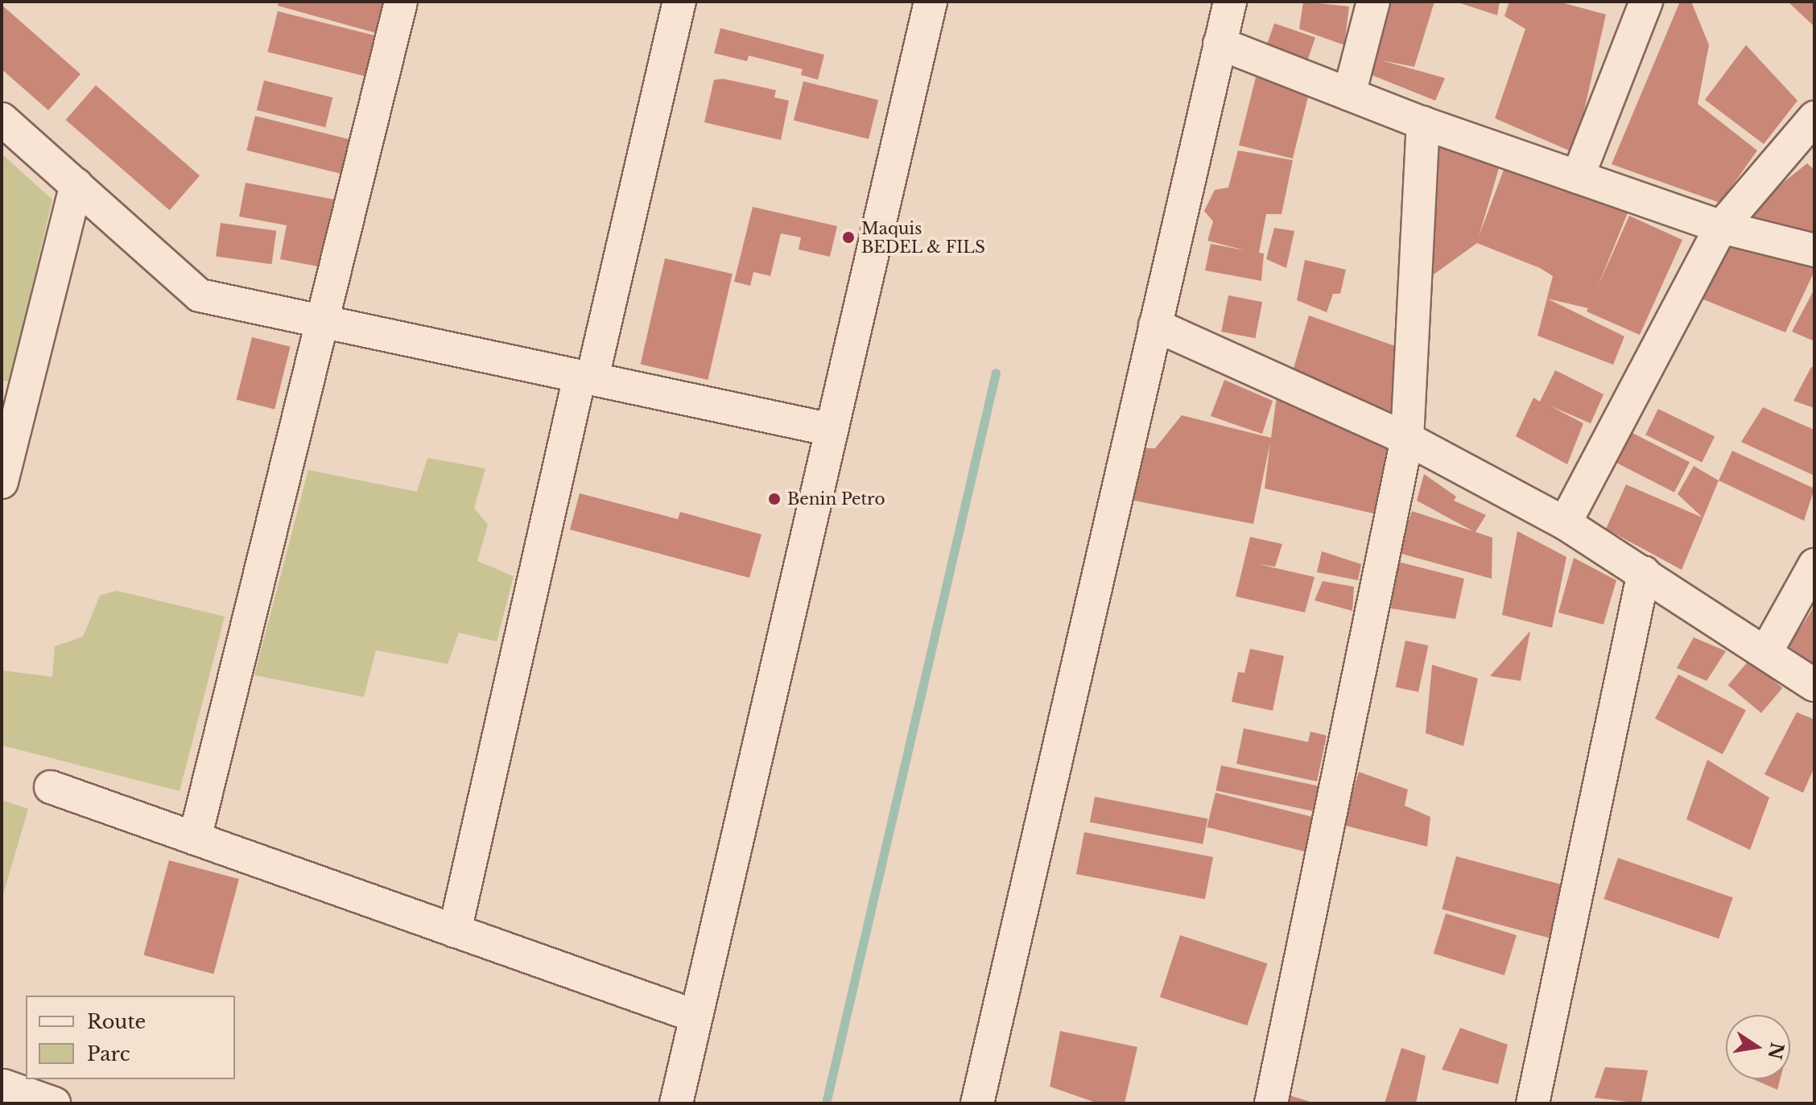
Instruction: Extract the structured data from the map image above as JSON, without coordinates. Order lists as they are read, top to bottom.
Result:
{
  "places": ["Maquis BEDEL & FILS", "Benin Petro"],
  "legend": ["Route", "Parc"],
  "north": "right"
}
